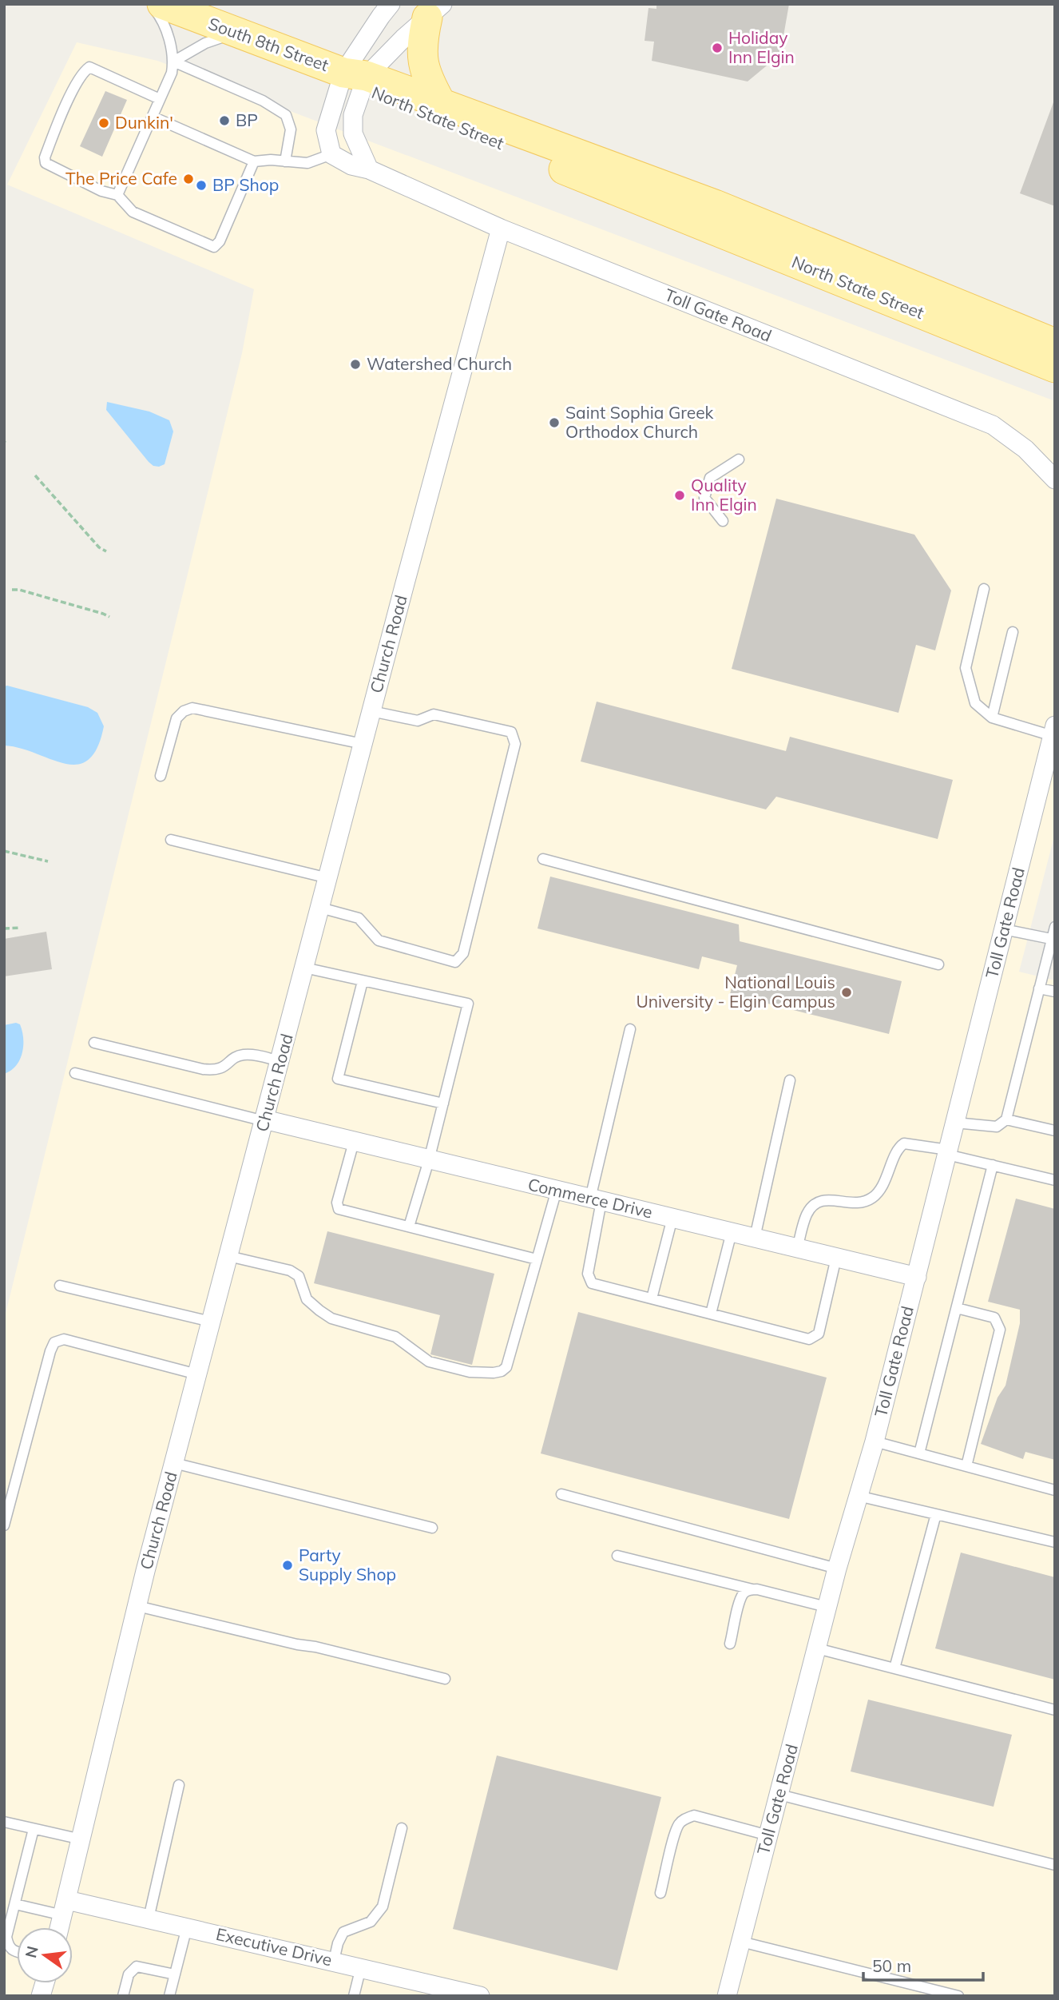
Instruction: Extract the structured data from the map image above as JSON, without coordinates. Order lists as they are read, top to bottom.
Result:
{
  "streets": {
    "main road": ["South 8th Street", "North State Street"],
    "street": [
      "Toll Gate Road",
      "Church Road",
      "Commerce Drive",
      "Executive Drive"
    ]
  },
  "crossings": [
    ["South 8th Street", "North State Street"],
    ["Toll Gate Road", "Church Road"],
    ["Toll Gate Road", "Commerce Drive"],
    ["Church Road", "Commerce Drive"],
    ["Church Road", "Executive Drive"]
  ],
  "places": [
    "Holiday Inn Elgin",
    "BP",
    "Dunkin'",
    "The Price Cafe",
    "BP Shop",
    "Watershed Church",
    "Saint Sophia Greek Orthodox Church",
    "Quality Inn Elgin",
    "National Louis University - Elgin Campus",
    "Party Supply Shop"
  ],
  "scale_bar": "50 m",
  "north": "left"
}
